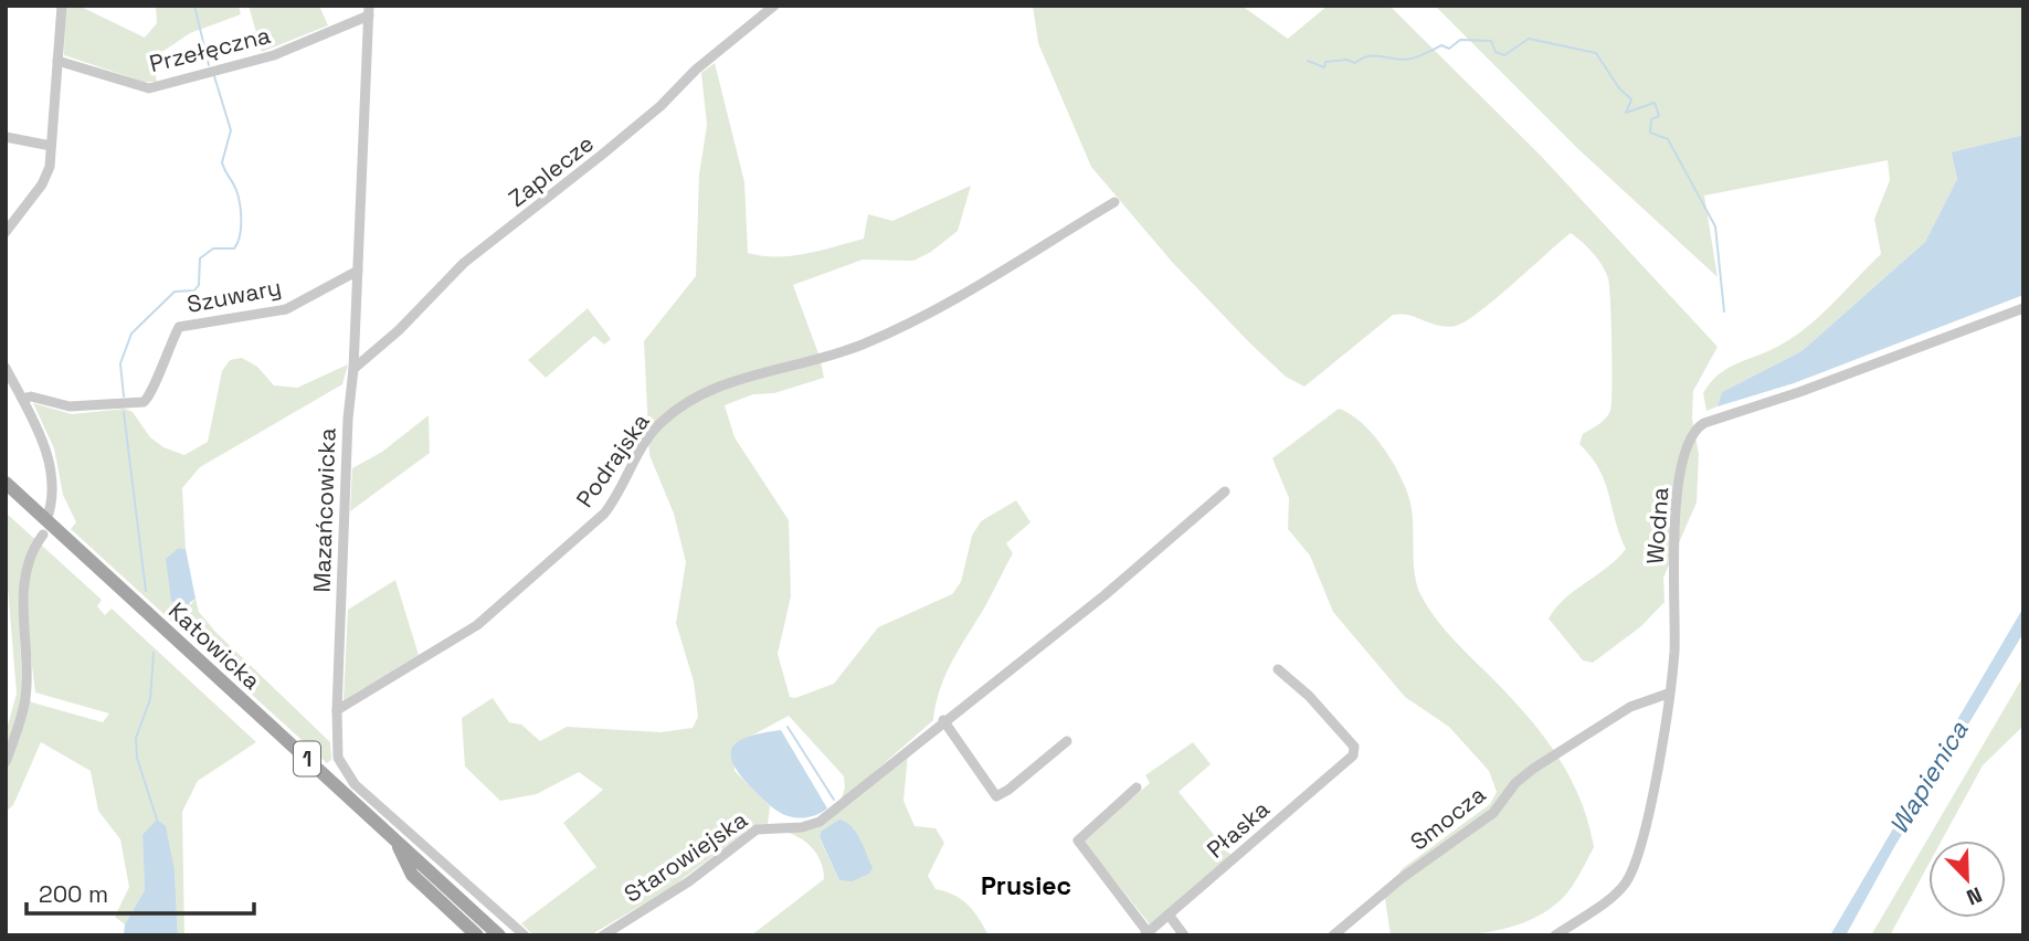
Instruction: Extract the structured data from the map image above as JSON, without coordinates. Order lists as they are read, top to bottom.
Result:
{
  "streets": {
    "main road": ["Katowicka", "1"],
    "street": [
      "Przełęczna",
      "Zaplecze",
      "Szuwary",
      "Podrajska",
      "Mazańcowicka",
      "Wodna",
      "Smocza",
      "Płaska",
      "Starowiejska"
    ]
  },
  "crossings": [
    ["Przełęczna", "Mazańcowicka"],
    ["Zaplecze", "Mazańcowicka"],
    ["Szuwary", "Mazańcowicka"],
    ["Podrajska", "Mazańcowicka"],
    ["Wodna", "Smocza"]
  ],
  "districts": ["Prusiec"],
  "water": ["Wapienica"],
  "scale_bar": "200 m",
  "north": "bottom right"
}
